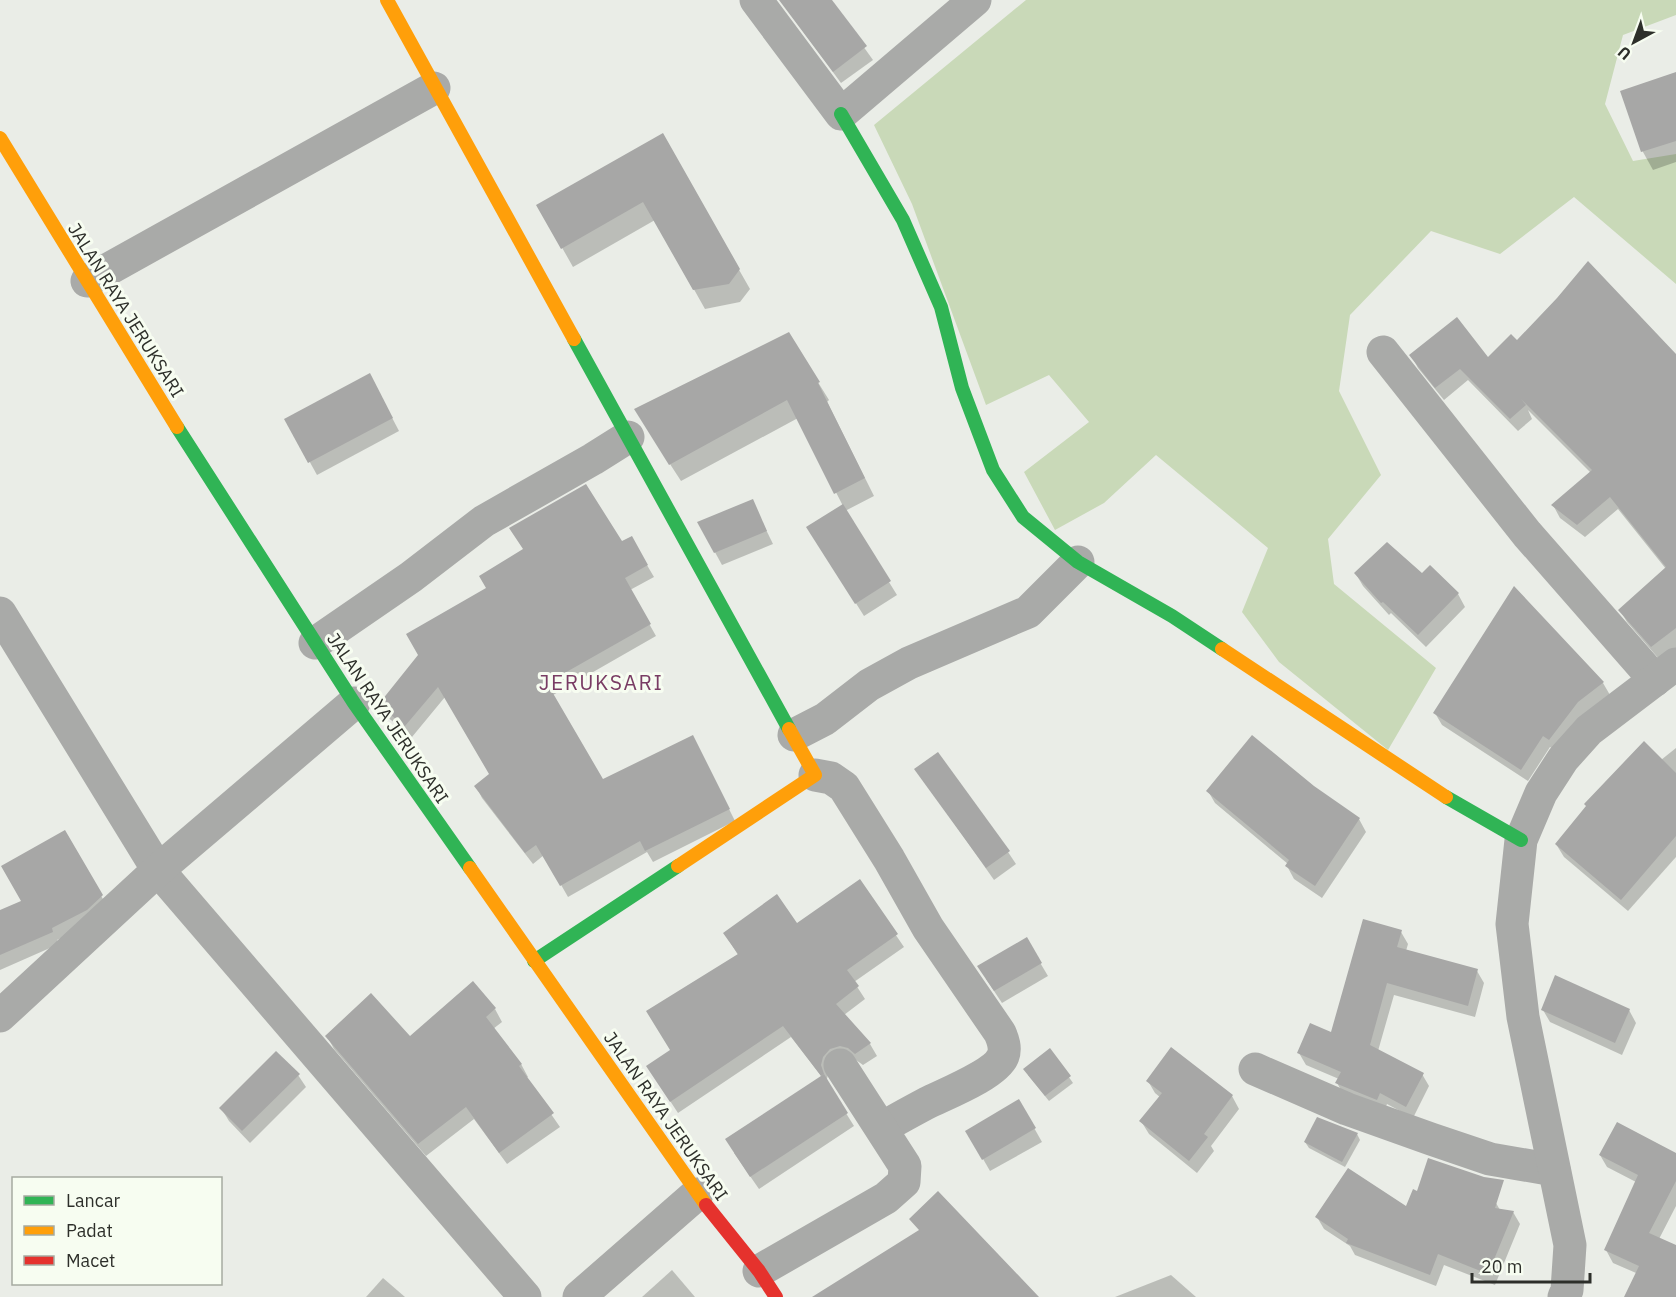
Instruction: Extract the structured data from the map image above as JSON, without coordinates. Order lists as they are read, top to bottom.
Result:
{
  "streets": {
    "street": ["JALAN RAYA JERUKSARI"]
  },
  "districts": ["JERUKSARI"],
  "legend": ["Lancar", "Padat", "Macet"],
  "scale_bar": "20 m",
  "north": "bottom left"
}
